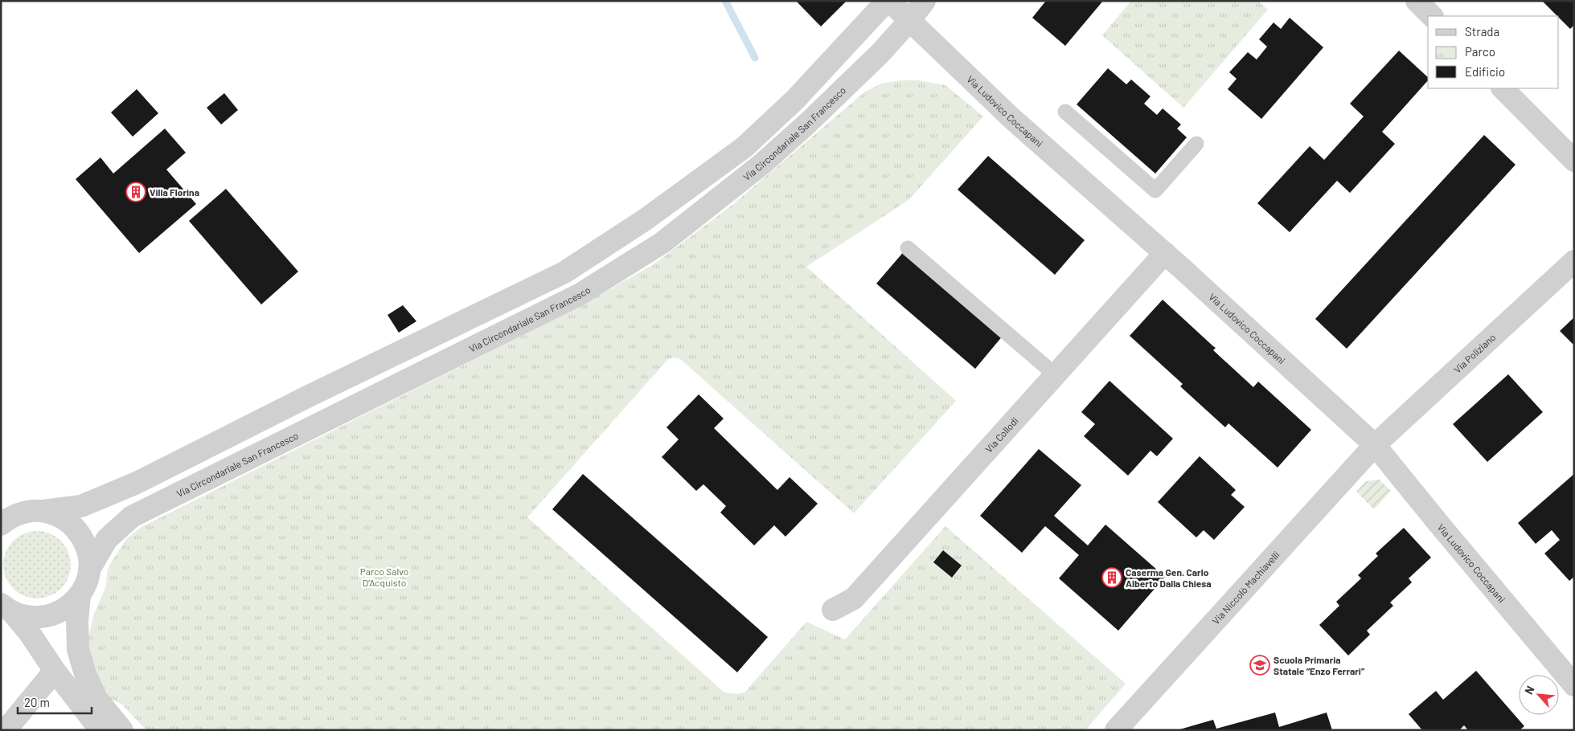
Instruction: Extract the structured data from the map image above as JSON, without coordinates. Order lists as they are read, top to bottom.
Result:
{
  "streets": {
    "street": [
      "Via Ludovico Coccapani",
      "Via Circondariale San Francesco",
      "Via Poliziano",
      "Via Collodi",
      "Via Niccolò Machiavelli"
    ]
  },
  "crossings": [
    ["Via Ludovico Coccapani", "Via Circondariale San Francesco"],
    ["Via Ludovico Coccapani", "Via Poliziano"],
    ["Via Ludovico Coccapani", "Via Collodi"],
    ["Via Ludovico Coccapani", "Via Niccolò Machiavelli"],
    ["Via Poliziano", "Via Niccolò Machiavelli"]
  ],
  "parks": ["Parco Salvo D’Acquisto"],
  "places": {
    "building": ["Villa Florina", "Caserma Gen. Carlo Alberto Dalla Chiesa"],
    "school or university": ["Scuola Primaria Statale “Enzo Ferrari”"]
  },
  "legend": ["Strada", "Parco", "Edificio"],
  "scale_bar": "20 m",
  "north": "top left"
}
